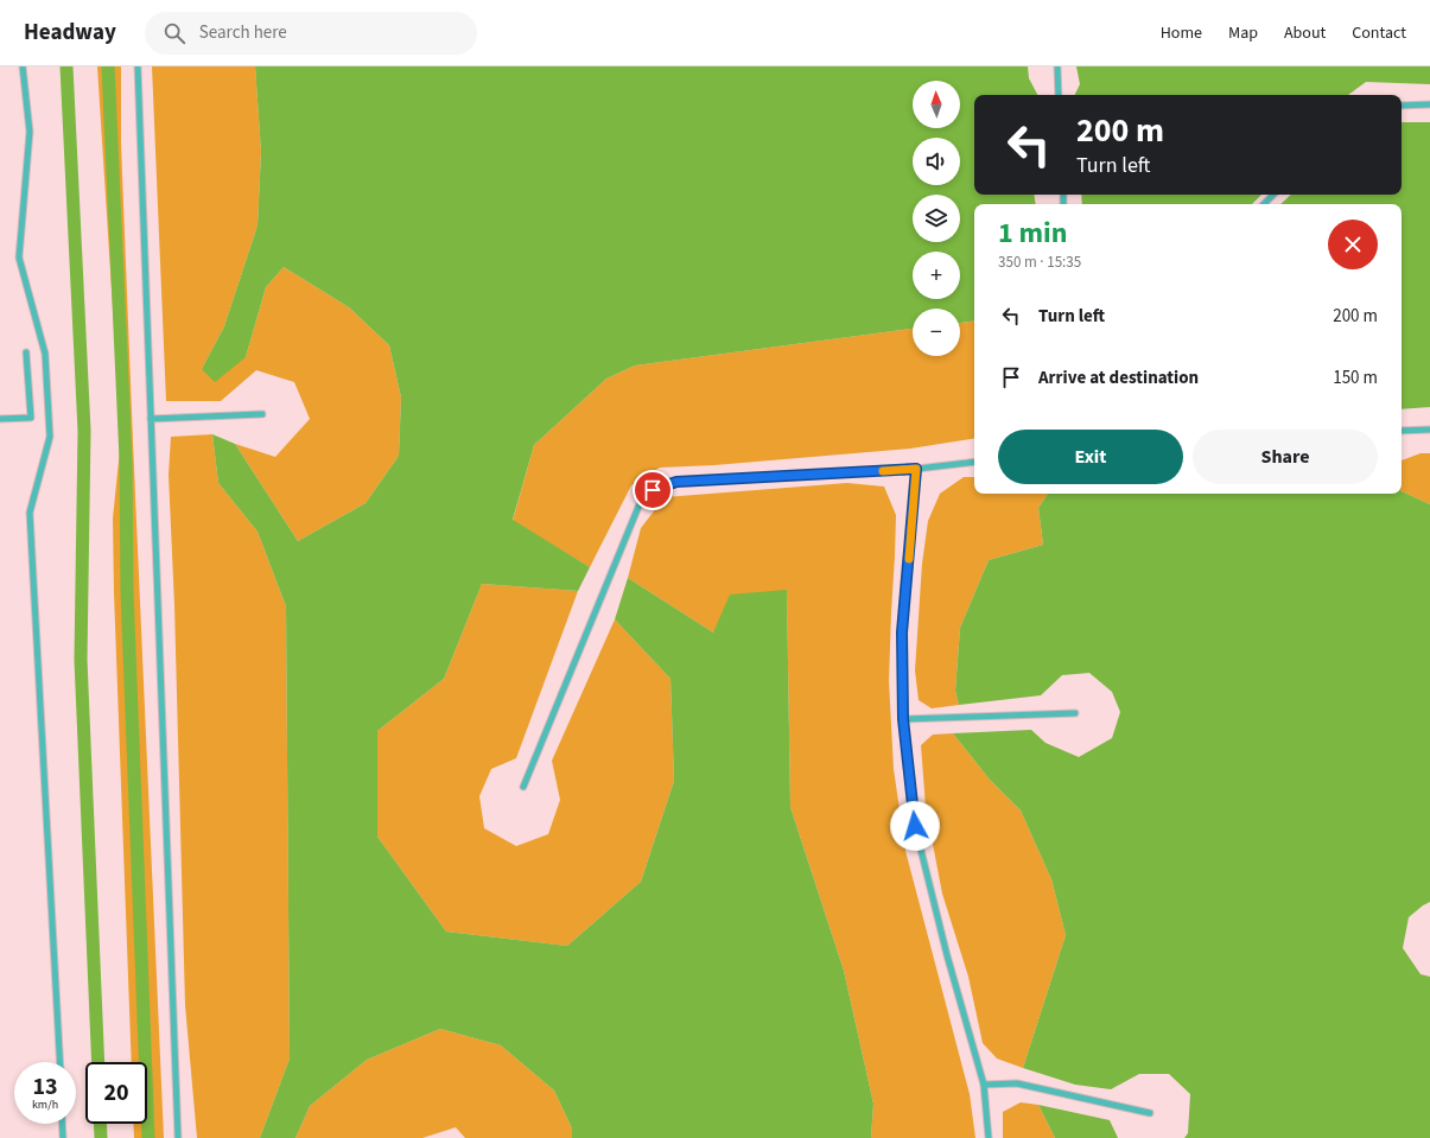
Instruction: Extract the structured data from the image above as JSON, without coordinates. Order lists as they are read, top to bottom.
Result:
{
  "north": "top",
  "page": {
    "header": "Headway",
    "search": "Search here",
    "nav": [
      "Home",
      "Map",
      "About",
      "Contact"
    ],
    "map_buttons": ["+", "−"],
    "turn": ["200 m", "Turn left"],
    "heading": ["1 min", "350 m · 15:35"],
    "list": [
      {
        "name": "Turn left",
        "value": "200 m"
      },
      {
        "name": "Arrive at destination",
        "value": "150 m"
      }
    ],
    "buttons": ["Exit", "Share"],
    "speed": "13 km/h",
    "limit": "20"
  }
}
